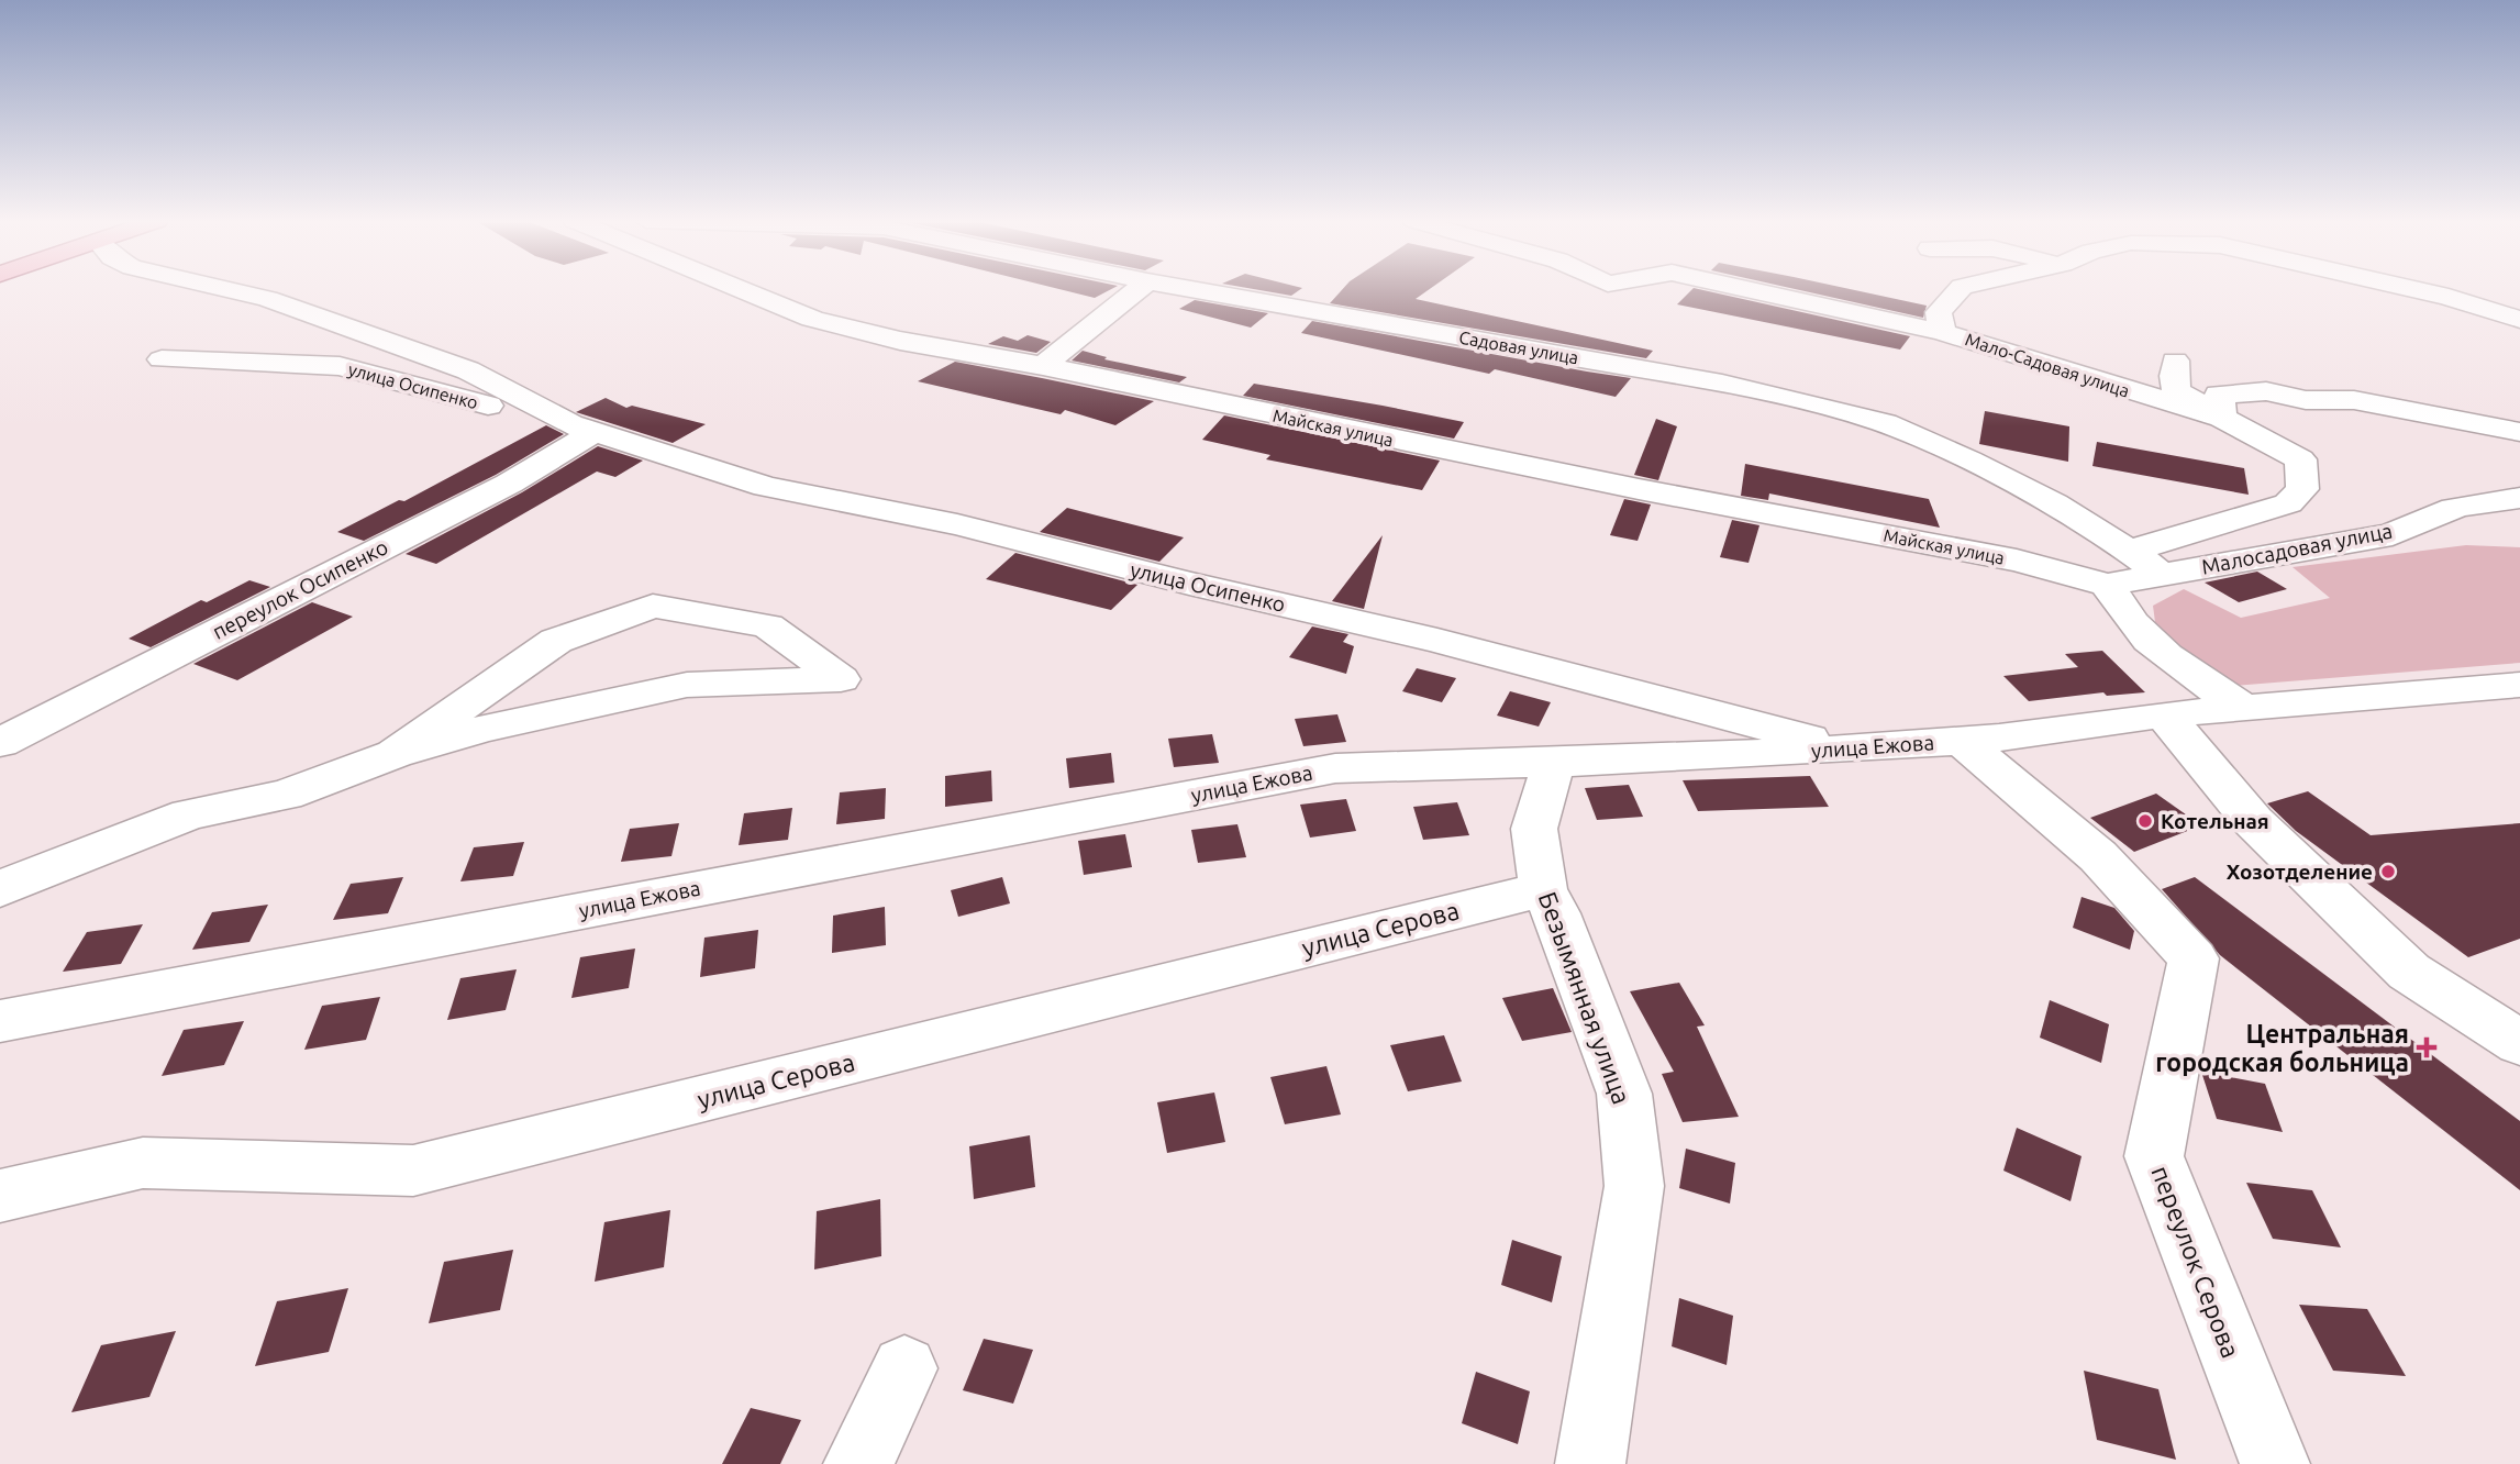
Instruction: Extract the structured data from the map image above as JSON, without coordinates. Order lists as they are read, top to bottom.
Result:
{
  "streets": {
    "street": [
      "Садовая улица",
      "Мало-Садовая улица",
      "улица Осипенко",
      "Майская улица",
      "Малосадовая улица",
      "переулок Осипенко",
      "улица Ежова",
      "улица Серова",
      "Безымянная улица",
      "переулок Серова"
    ]
  },
  "crossings": [
    ["Садовая улица", "Мало-Садовая улица"],
    ["Садовая улица", "Малосадовая улица"],
    ["Мало-Садовая улица", "Малосадовая улица"],
    ["улица Осипенко", "переулок Осипенко"],
    ["улица Осипенко", "улица Ежова"],
    ["улица Ежова", "Безымянная улица"],
    ["улица Ежова", "переулок Серова"],
    ["улица Серова", "Безымянная улица"]
  ],
  "places": {
    "other": ["Котельная", "Хозотделение"],
    "health": ["Центральная городская больница"]
  }
}
